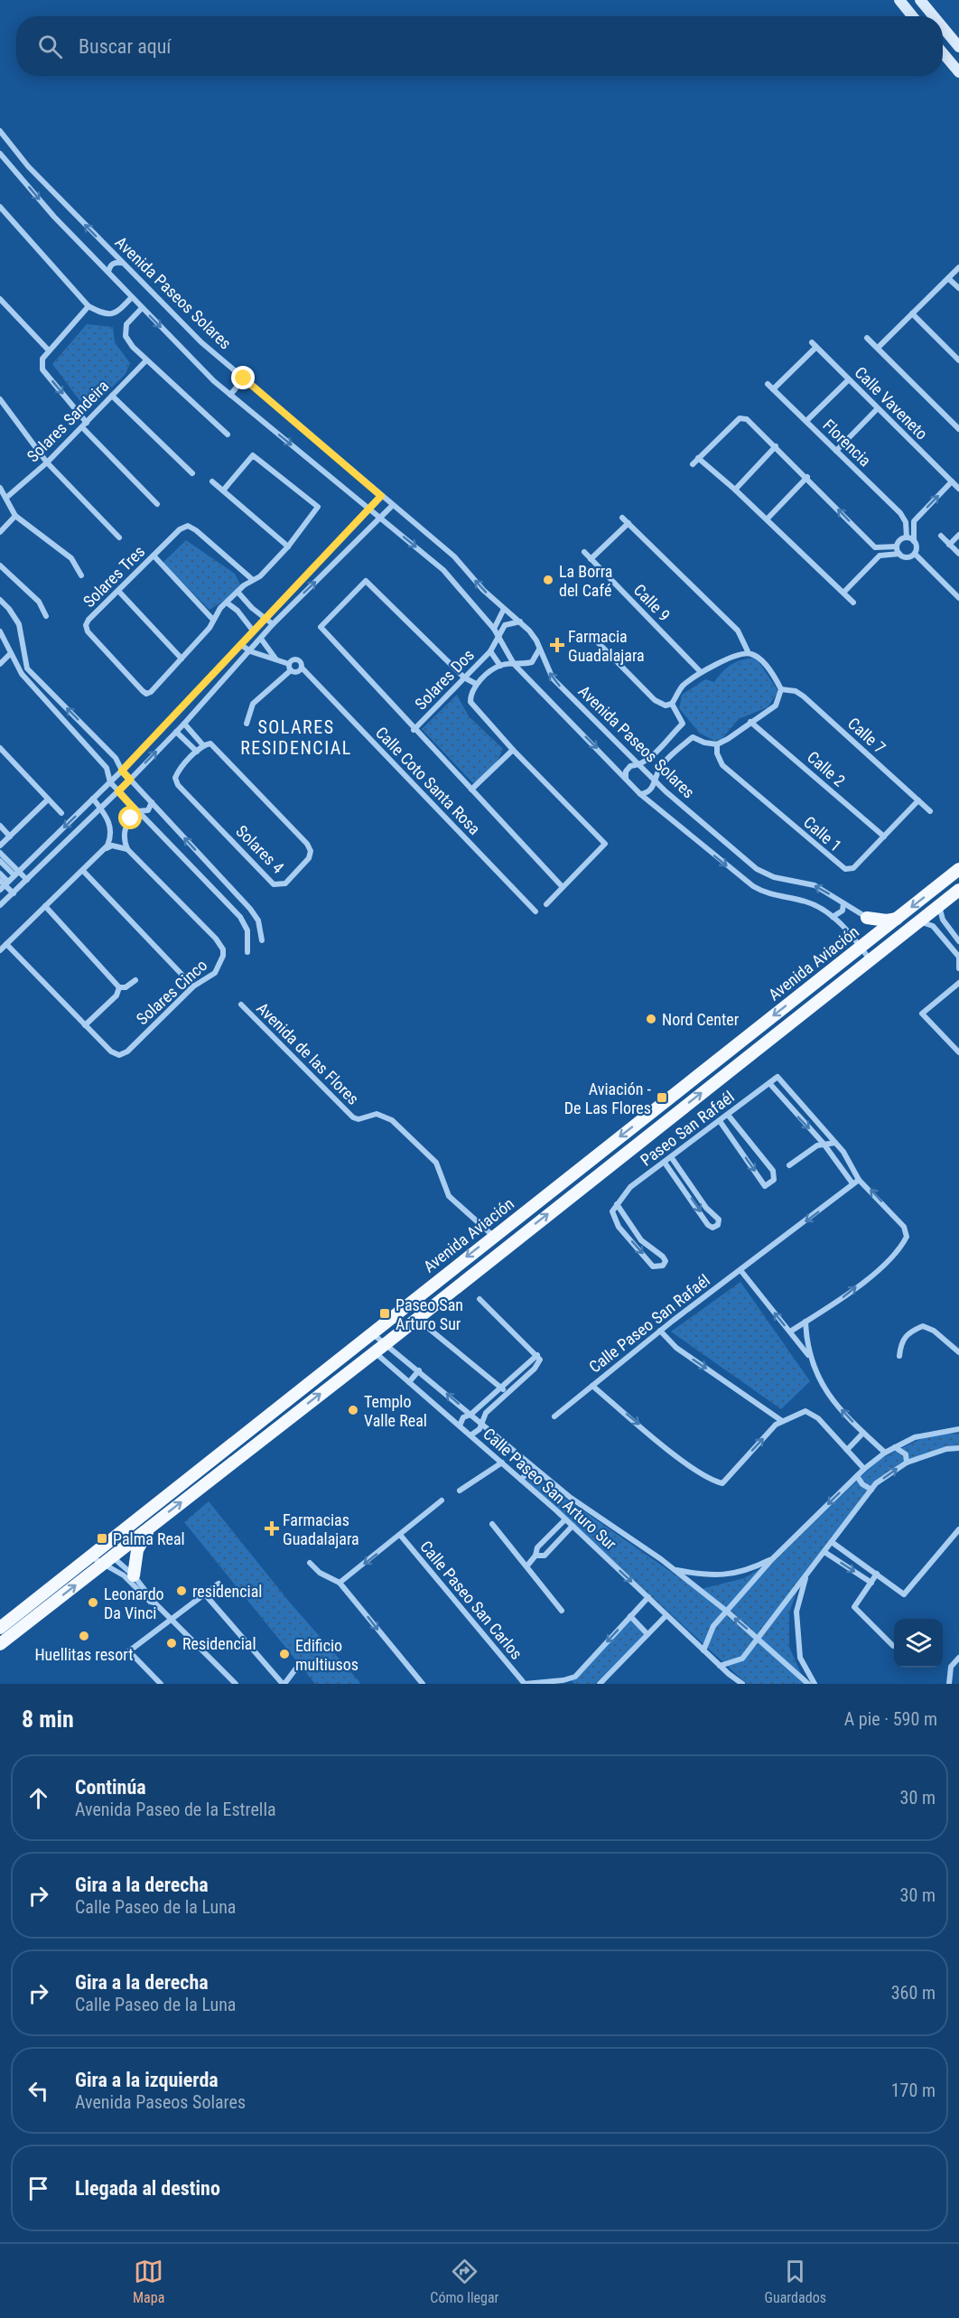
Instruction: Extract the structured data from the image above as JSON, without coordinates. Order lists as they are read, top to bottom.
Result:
{
  "streets": {
    "main road": ["Avenida Aviación"],
    "street": [
      "Avenida Paseos Solares",
      "Calle Vaveneto",
      "Solares Sandeira",
      "Florencia",
      "Solares Tres",
      "Calle 9",
      "Solares Dos",
      "Calle 7",
      "Calle 2",
      "Calle Coto Santa Rosa",
      "Calle 1",
      "Solares 4",
      "Solares Cinco",
      "Avenida de las Flores",
      "Paseo San Rafaél",
      "Calle Paseo San Rafaél",
      "Calle Paseo San Arturo Sur",
      "Calle Paseo San Carlos"
    ]
  },
  "crossings": [
    ["Avenida Paseos Solares", "Solares Dos"],
    ["Avenida Paseos Solares", "Avenida Aviación"],
    ["Calle Vaveneto", "Florencia"],
    ["Calle 7", "Calle 1"],
    ["Calle 2", "Calle 1"],
    ["Avenida Aviación", "Avenida de las Flores"],
    ["Avenida Aviación", "Calle Paseo San Arturo Sur"],
    ["Calle Paseo San Arturo Sur", "Calle Paseo San Carlos"]
  ],
  "districts": ["SOLARES RESIDENCIAL"],
  "places": {
    "other": [
      "La Borra del Café",
      "Nord Center",
      "Templo Valle Real",
      "residencial",
      "Leonardo Da Vinci",
      "Huellitas resort",
      "Residencial",
      "Edificio multiusos"
    ],
    "health": ["Farmacia Guadalajara", "Farmacias Guadalajara"],
    "transit": ["Aviación - De Las Flores", "Paseo San Arturo Sur", "Palma Real"]
  },
  "page": {
    "search": "Buscar aquí",
    "heading": ["8 min", "A pie · 590 m"],
    "list": [
      ["Continúa", "Avenida Paseo de la Estrella", "30 m"],
      ["Gira a la derecha", "Calle Paseo de la Luna", "30 m"],
      ["Gira a la derecha", "Calle Paseo de la Luna", "360 m"],
      ["Gira a la izquierda", "Avenida Paseos Solares", "170 m"],
      "Llegada al destino"
    ],
    "nav": ["Mapa", "Cómo llegar", "Guardados"]
  }
}
